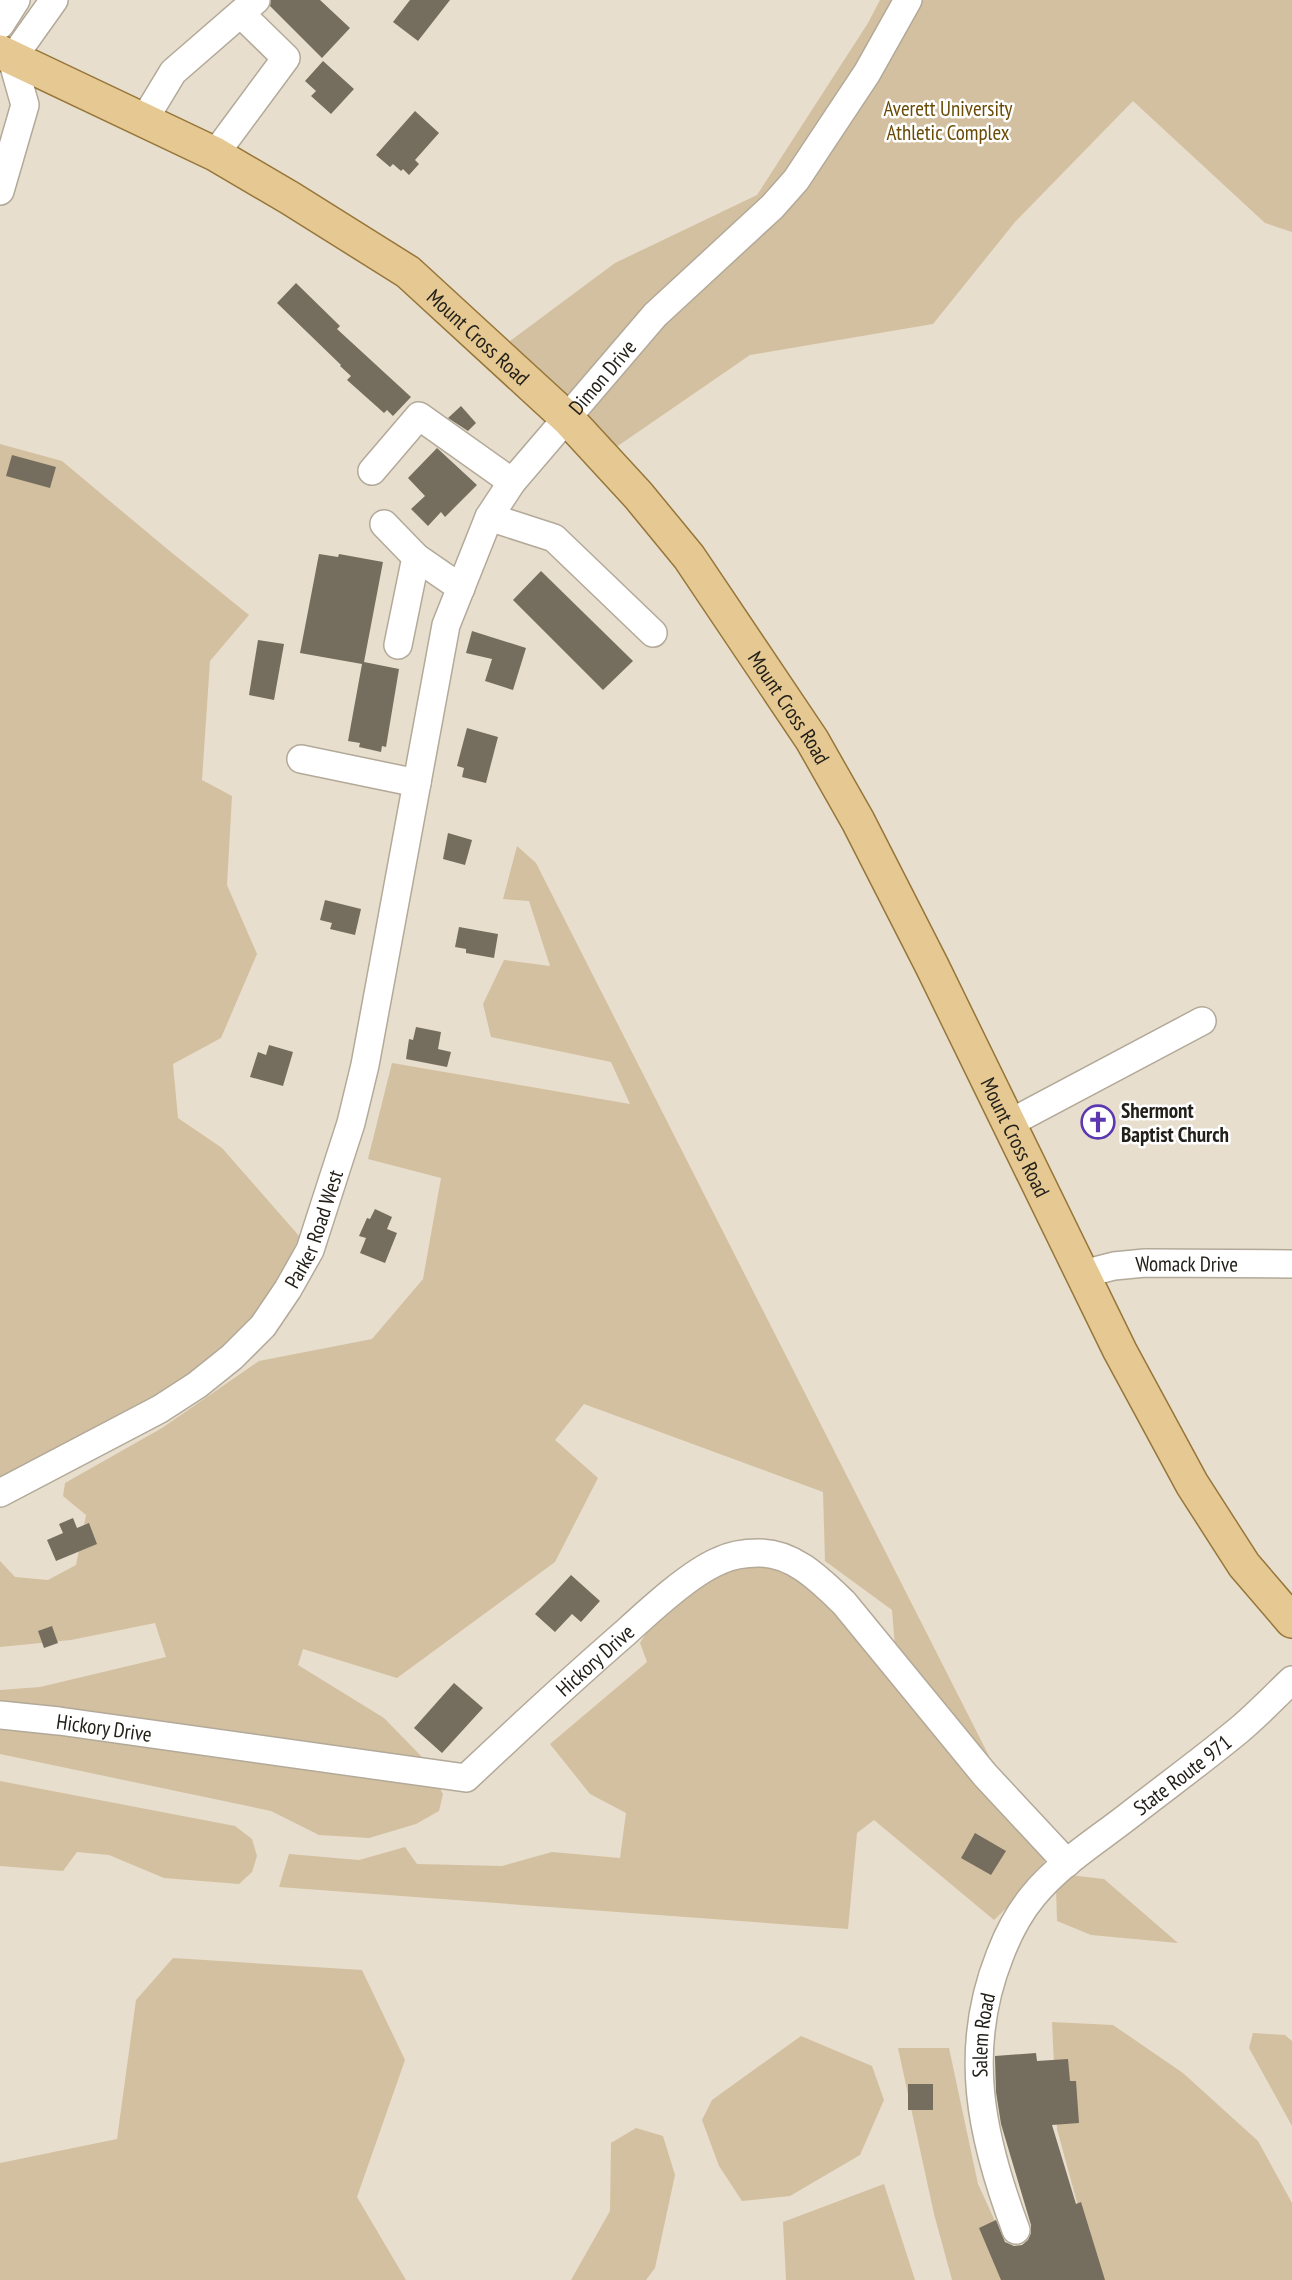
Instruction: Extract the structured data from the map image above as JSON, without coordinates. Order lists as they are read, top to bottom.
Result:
{
  "streets": {
    "main road": ["Mount Cross Road"],
    "street": [
      "Dimon Drive",
      "Parker Road West",
      "Womack Drive",
      "Hickory Drive",
      "State Route 971",
      "Salem Road"
    ]
  },
  "crossings": [
    ["Mount Cross Road", "Dimon Drive"],
    ["Mount Cross Road", "Womack Drive"],
    ["Dimon Drive", "Parker Road West"],
    ["Hickory Drive", "State Route 971"],
    ["Hickory Drive", "Salem Road"],
    ["State Route 971", "Salem Road"]
  ],
  "parks": ["Averett University Athletic Complex"],
  "places": {
    "church": ["Shermont Baptist Church"]
  }
}
